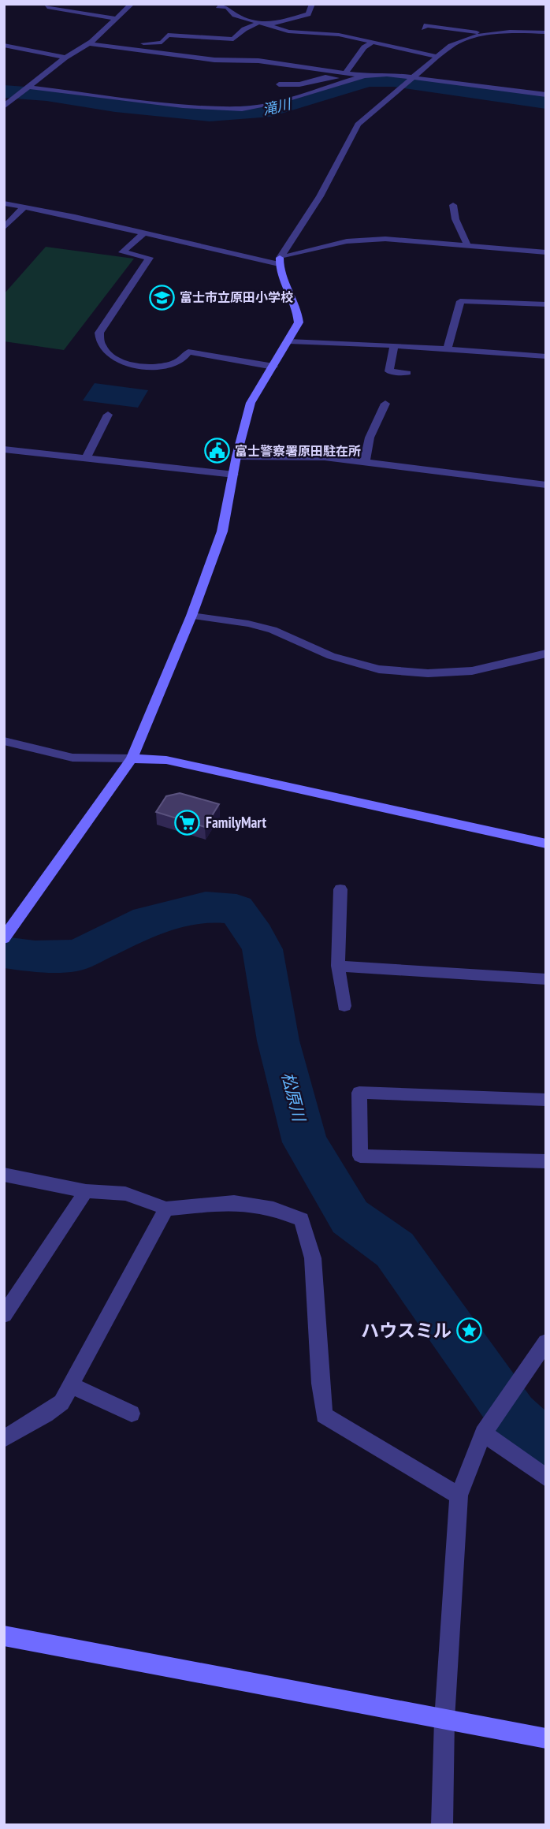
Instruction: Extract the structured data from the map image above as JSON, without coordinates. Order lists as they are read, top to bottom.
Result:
{
  "water": ["滝川", "松原川"],
  "places": {
    "school or university": ["富士市立原田小学校"],
    "public building": ["富士警察署原田駐在所"],
    "supermarket": ["FamilyMart"],
    "place": ["ハウスミル"]
  }
}
